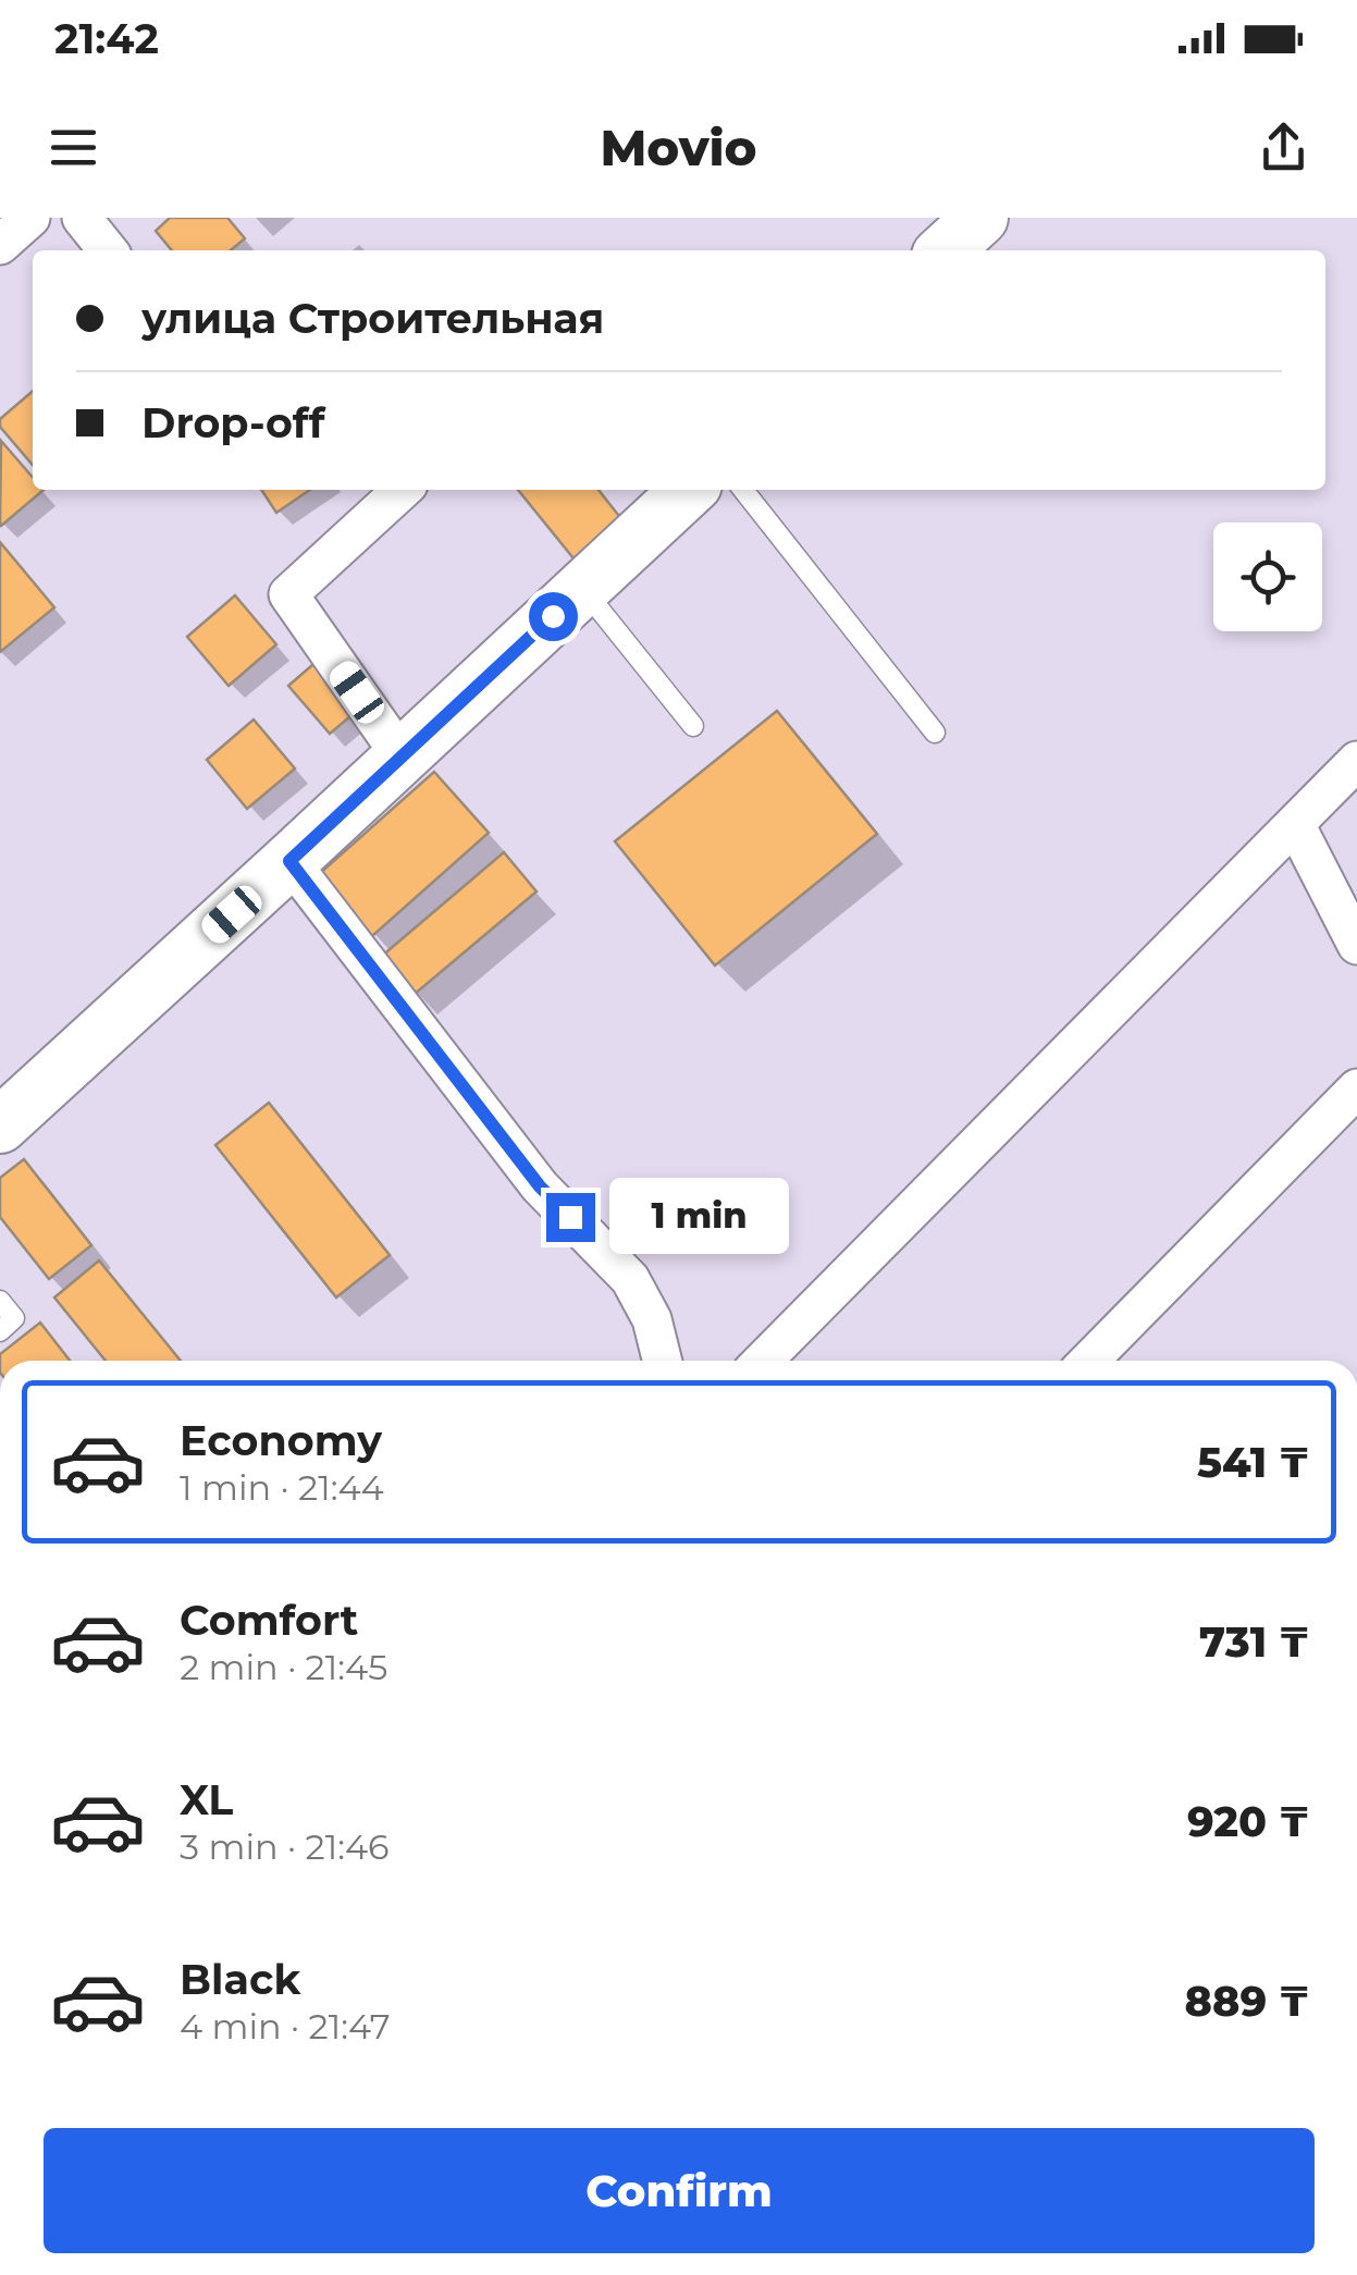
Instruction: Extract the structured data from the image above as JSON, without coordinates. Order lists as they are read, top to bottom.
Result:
{
  "page": {
    "status": "21:42",
    "header": "Movio",
    "banner": ["улица Строительная", "Drop-off"],
    "bubble": "1 min",
    "list": [
      {
        "name": "Economy",
        "note": "1 min · 21:44",
        "value": "541 ₸"
      },
      {
        "name": "Comfort",
        "note": "2 min · 21:45",
        "value": "731 ₸"
      },
      {
        "name": "XL",
        "note": "3 min · 21:46",
        "value": "920 ₸"
      },
      {
        "name": "Black",
        "note": "4 min · 21:47",
        "value": "889 ₸"
      }
    ],
    "buttons": "Confirm"
  }
}
